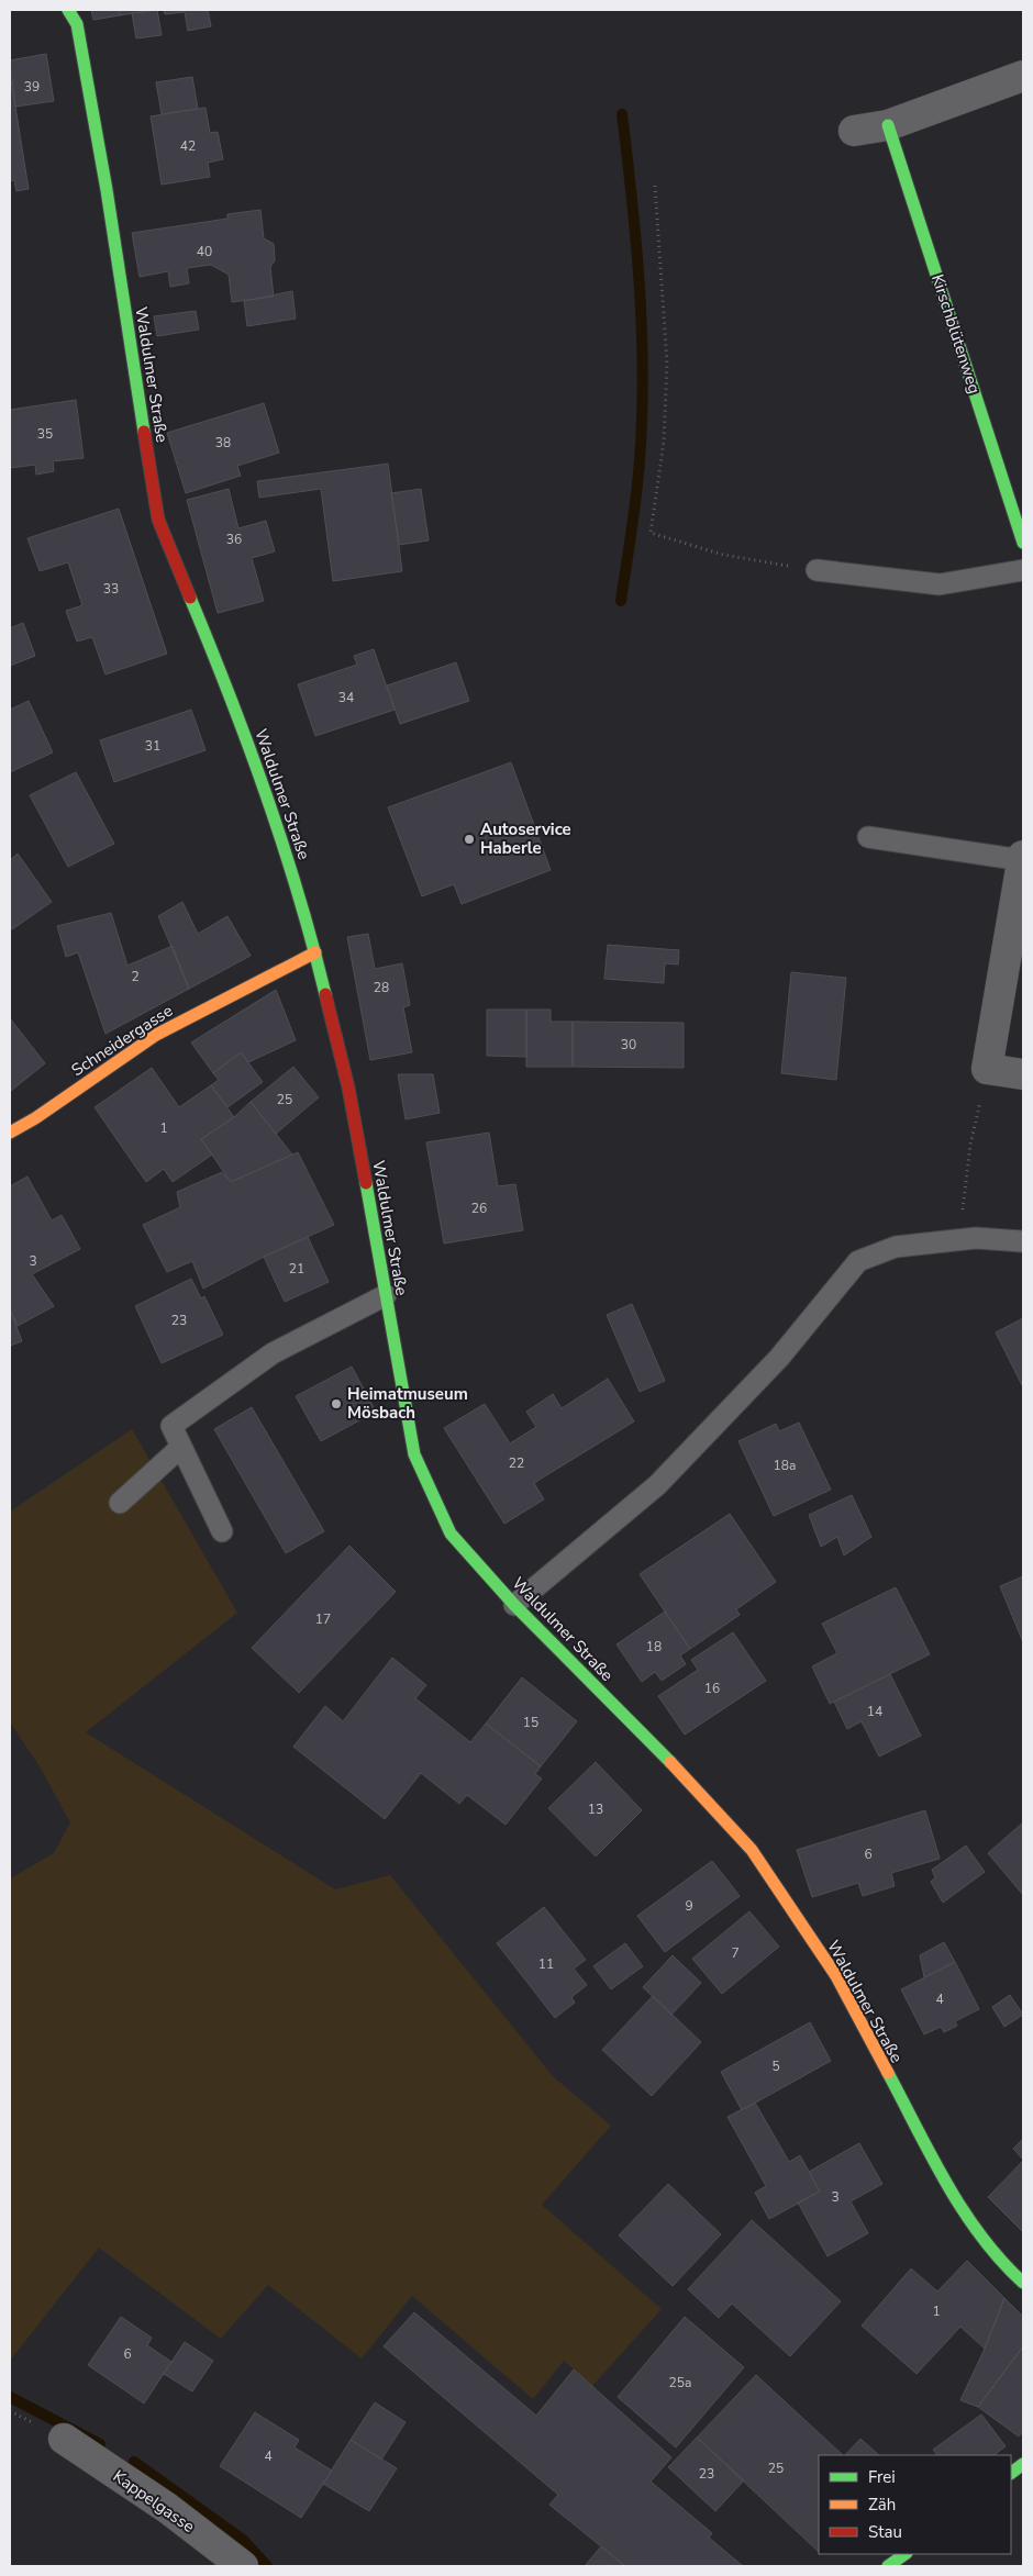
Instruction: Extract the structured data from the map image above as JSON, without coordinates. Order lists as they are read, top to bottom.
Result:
{
  "streets": {
    "street": [
      "Kirschblütenweg",
      "Waldulmer Straße",
      "Schneidergasse",
      "Kappelgasse"
    ]
  },
  "crossings": [
    ["Waldulmer Straße", "Schneidergasse"]
  ],
  "places": ["Autoservice Haberle", "Heimatmuseum Mösbach"],
  "house_numbers": [
    "39",
    "42",
    "40",
    "35",
    "38",
    "36",
    "33",
    "34",
    "31",
    "2",
    "28",
    "30",
    "25",
    "1",
    "26",
    "3",
    "21",
    "23",
    "22",
    "18a",
    "17",
    "18",
    "16",
    "14",
    "15",
    "13",
    "6",
    "9",
    "7",
    "11",
    "4",
    "5",
    "3",
    "1",
    "6",
    "25a",
    "4",
    "25",
    "23"
  ],
  "legend": ["Frei", "Zäh", "Stau"]
}
